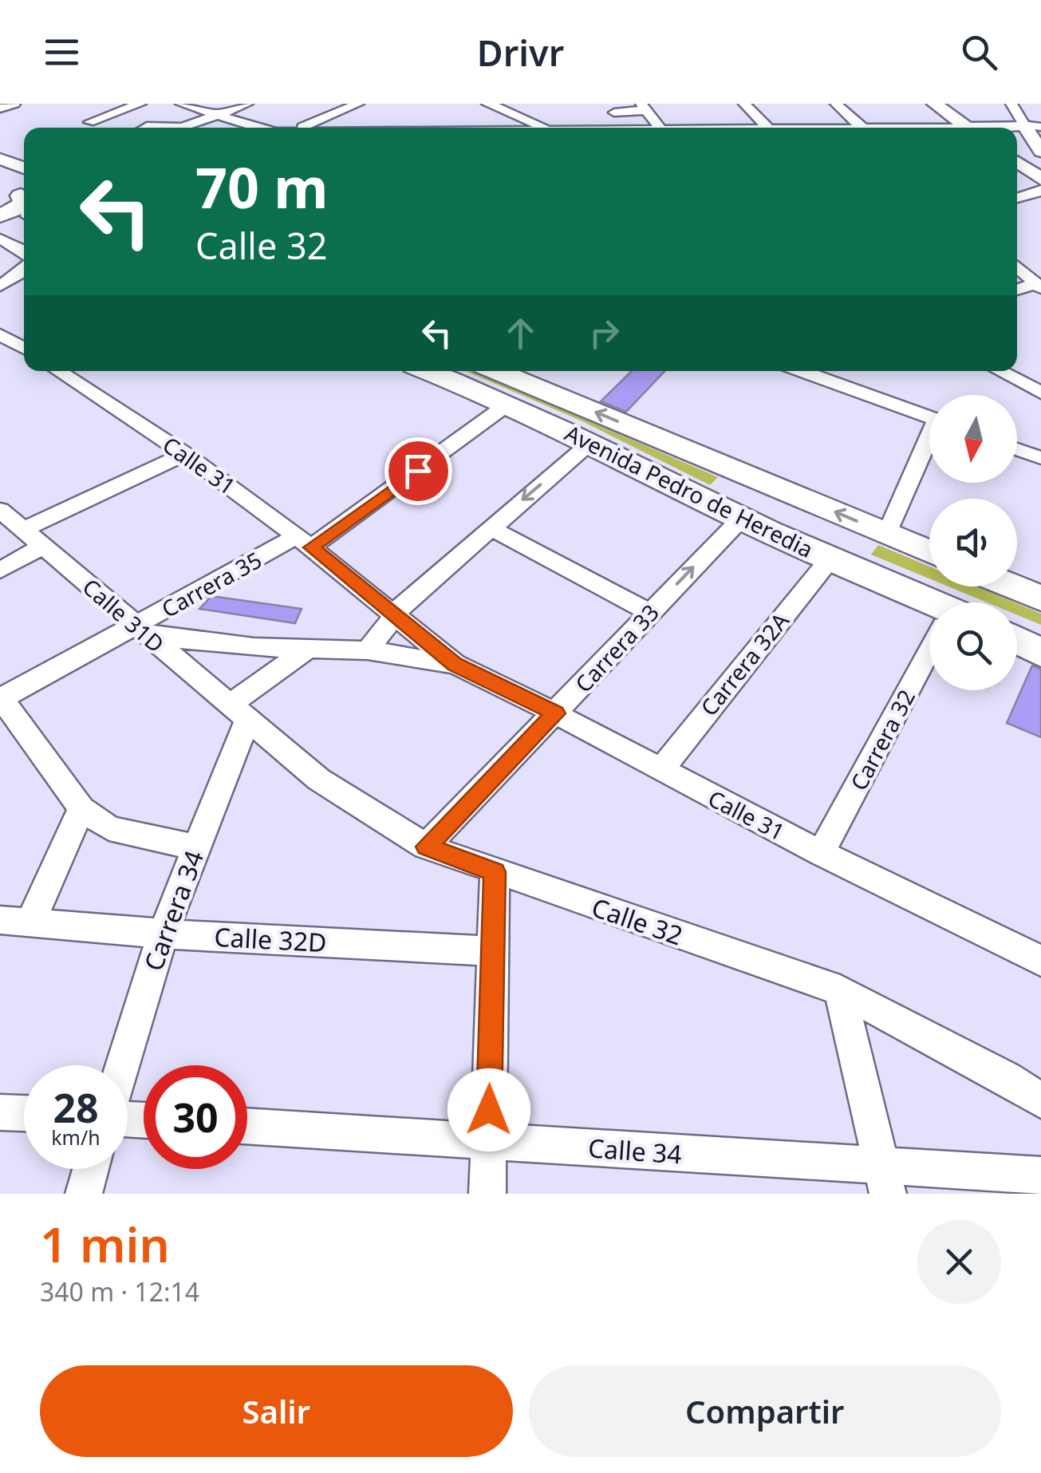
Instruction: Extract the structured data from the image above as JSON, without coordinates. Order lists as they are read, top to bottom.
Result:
{
  "streets": {
    "highway": ["Avenida Pedro de Heredia"],
    "street": [
      "Calle 31",
      "Carrera 35",
      "Calle 31D",
      "Carrera 33",
      "Carrera 32A",
      "Carrera 32",
      "Carrera 34",
      "Calle 32",
      "Calle 32D",
      "Calle 34"
    ]
  },
  "crossings": [
    ["Calle 31", "Carrera 35"],
    ["Calle 31", "Calle 31D"],
    ["Calle 31", "Carrera 33"],
    ["Calle 31", "Carrera 32A"],
    ["Calle 31", "Carrera 32"],
    ["Avenida Pedro de Heredia", "Carrera 35"],
    ["Avenida Pedro de Heredia", "Carrera 33"],
    ["Avenida Pedro de Heredia", "Carrera 32A"],
    ["Carrera 35", "Calle 31D"],
    ["Calle 31D", "Carrera 34"],
    ["Calle 31D", "Calle 32"],
    ["Carrera 33", "Calle 32"],
    ["Carrera 34", "Calle 32"],
    ["Carrera 34", "Calle 32D"]
  ],
  "north": "bottom",
  "page": {
    "header": "Drivr",
    "turn": ["70 m", "Calle 32"],
    "speed": "28 km/h",
    "limit": "30",
    "heading": ["1 min", "340 m · 12:14"],
    "buttons": ["Salir", "Compartir"]
  }
}
